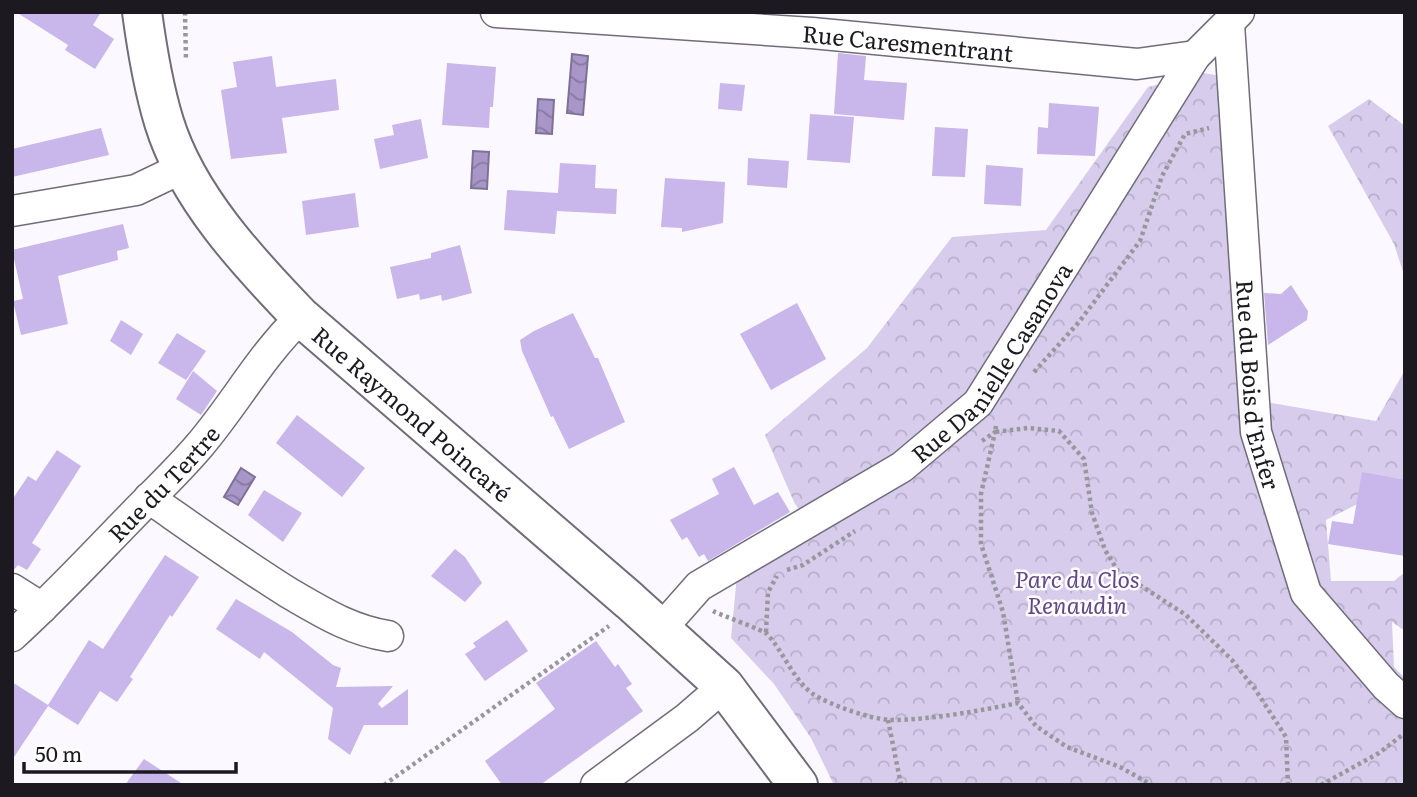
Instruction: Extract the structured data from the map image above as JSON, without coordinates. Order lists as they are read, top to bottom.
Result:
{
  "streets": {
    "main road": ["Rue Raymond Poincaré"],
    "street": [
      "Rue Caresmentrant",
      "Rue Danielle Casanova",
      "Rue du Bois d'Enfer",
      "Rue du Tertre"
    ]
  },
  "crossings": [
    ["Rue Caresmentrant", "Rue Danielle Casanova"],
    ["Rue Danielle Casanova", "Rue du Bois d'Enfer"],
    ["Rue Danielle Casanova", "Rue Raymond Poincaré"],
    ["Rue Raymond Poincaré", "Rue du Tertre"]
  ],
  "parks": ["Parc du Clos Renaudin"],
  "scale_bar": "50 m"
}
